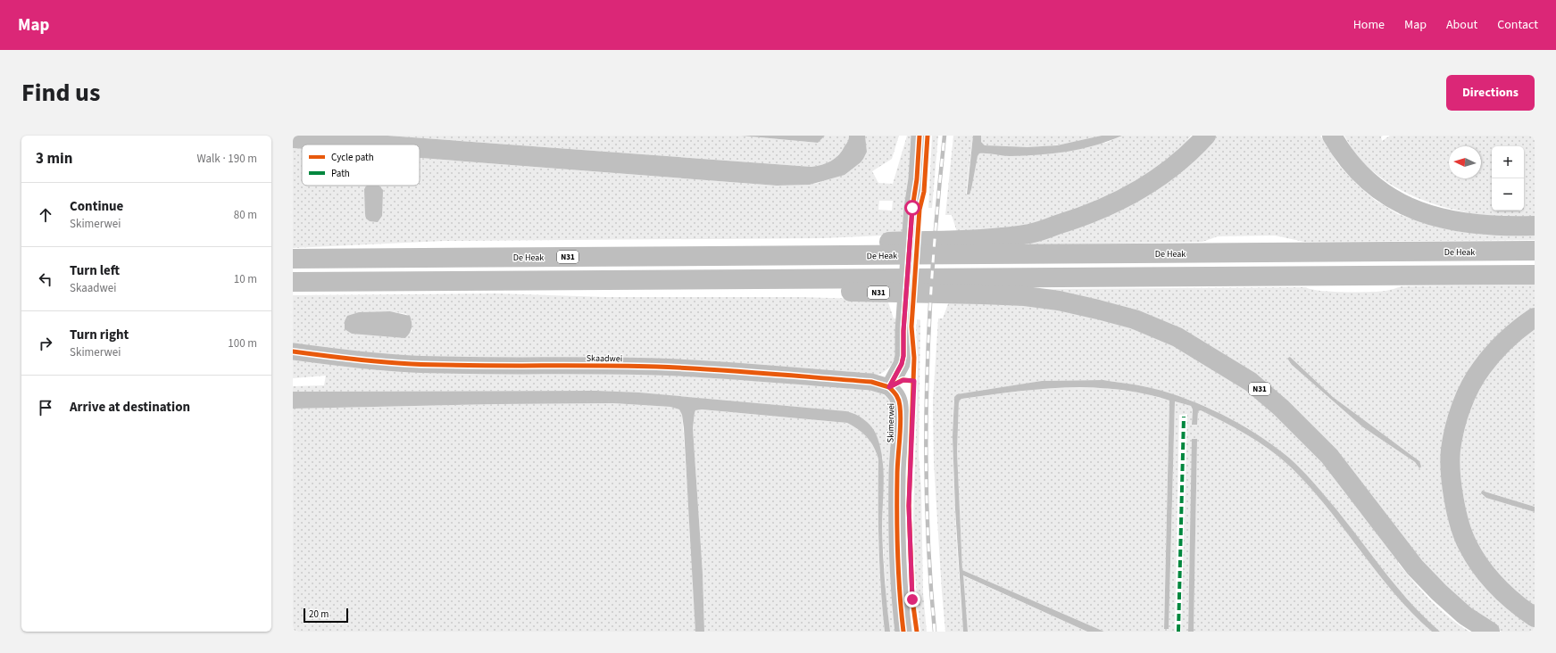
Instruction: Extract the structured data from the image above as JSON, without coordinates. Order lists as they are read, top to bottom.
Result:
{
  "streets": {
    "highway": ["De Heak", "N31"],
    "street": ["Skaadwei", "Skimerwei"]
  },
  "crossings": [
    ["De Heak", "N31"],
    ["Skaadwei", "Skimerwei"]
  ],
  "legend": ["Cycle path", "Path"],
  "scale_bar": "20 m",
  "north": "left",
  "page": {
    "header": "Map",
    "nav": [
      "Home",
      "Map",
      "About",
      "Contact"
    ],
    "title": "Find us",
    "buttons": "Directions",
    "heading": ["3 min", "Walk · 190 m"],
    "map_buttons": ["+", "−"],
    "list": [
      ["Continue", "Skimerwei", "80 m"],
      ["Turn left", "Skaadwei", "10 m"],
      ["Turn right", "Skimerwei", "100 m"],
      "Arrive at destination"
    ],
    "scale": "20 m"
  }
}
